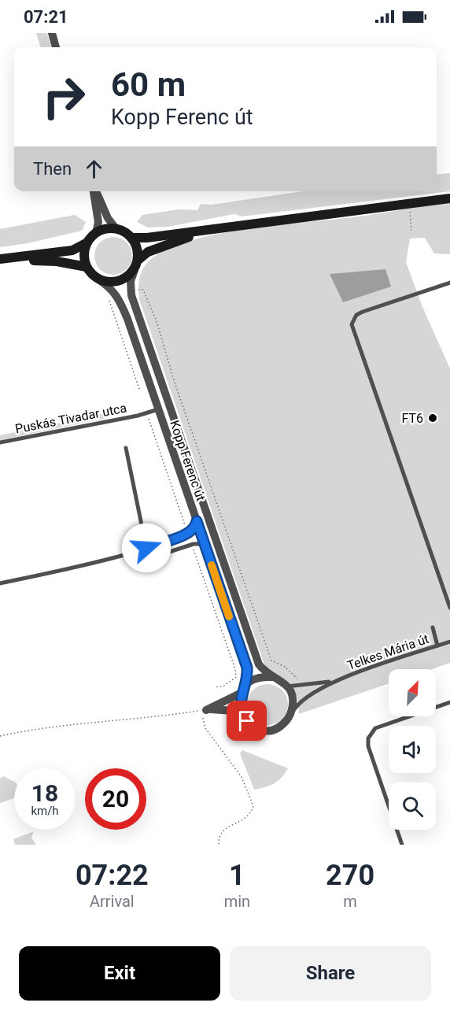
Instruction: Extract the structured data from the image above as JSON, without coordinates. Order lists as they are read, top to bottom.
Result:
{
  "streets": {
    "street": ["Kopp Ferenc út"],
    "lane": ["Puskás Tivadar utca", "Telkes Mária út"]
  },
  "crossings": [
    ["Puskás Tivadar utca", "Kopp Ferenc út"]
  ],
  "places": ["FT6"],
  "north": "top right",
  "page": {
    "status": "07:21",
    "turn": ["60 m", "Kopp Ferenc út"],
    "then": "Then",
    "speed": "18 km/h",
    "limit": "20",
    "eta": [
      "07:22",
      "Arrival",
      "1",
      "min",
      "270",
      "m"
    ],
    "buttons": ["Exit", "Share"]
  }
}
